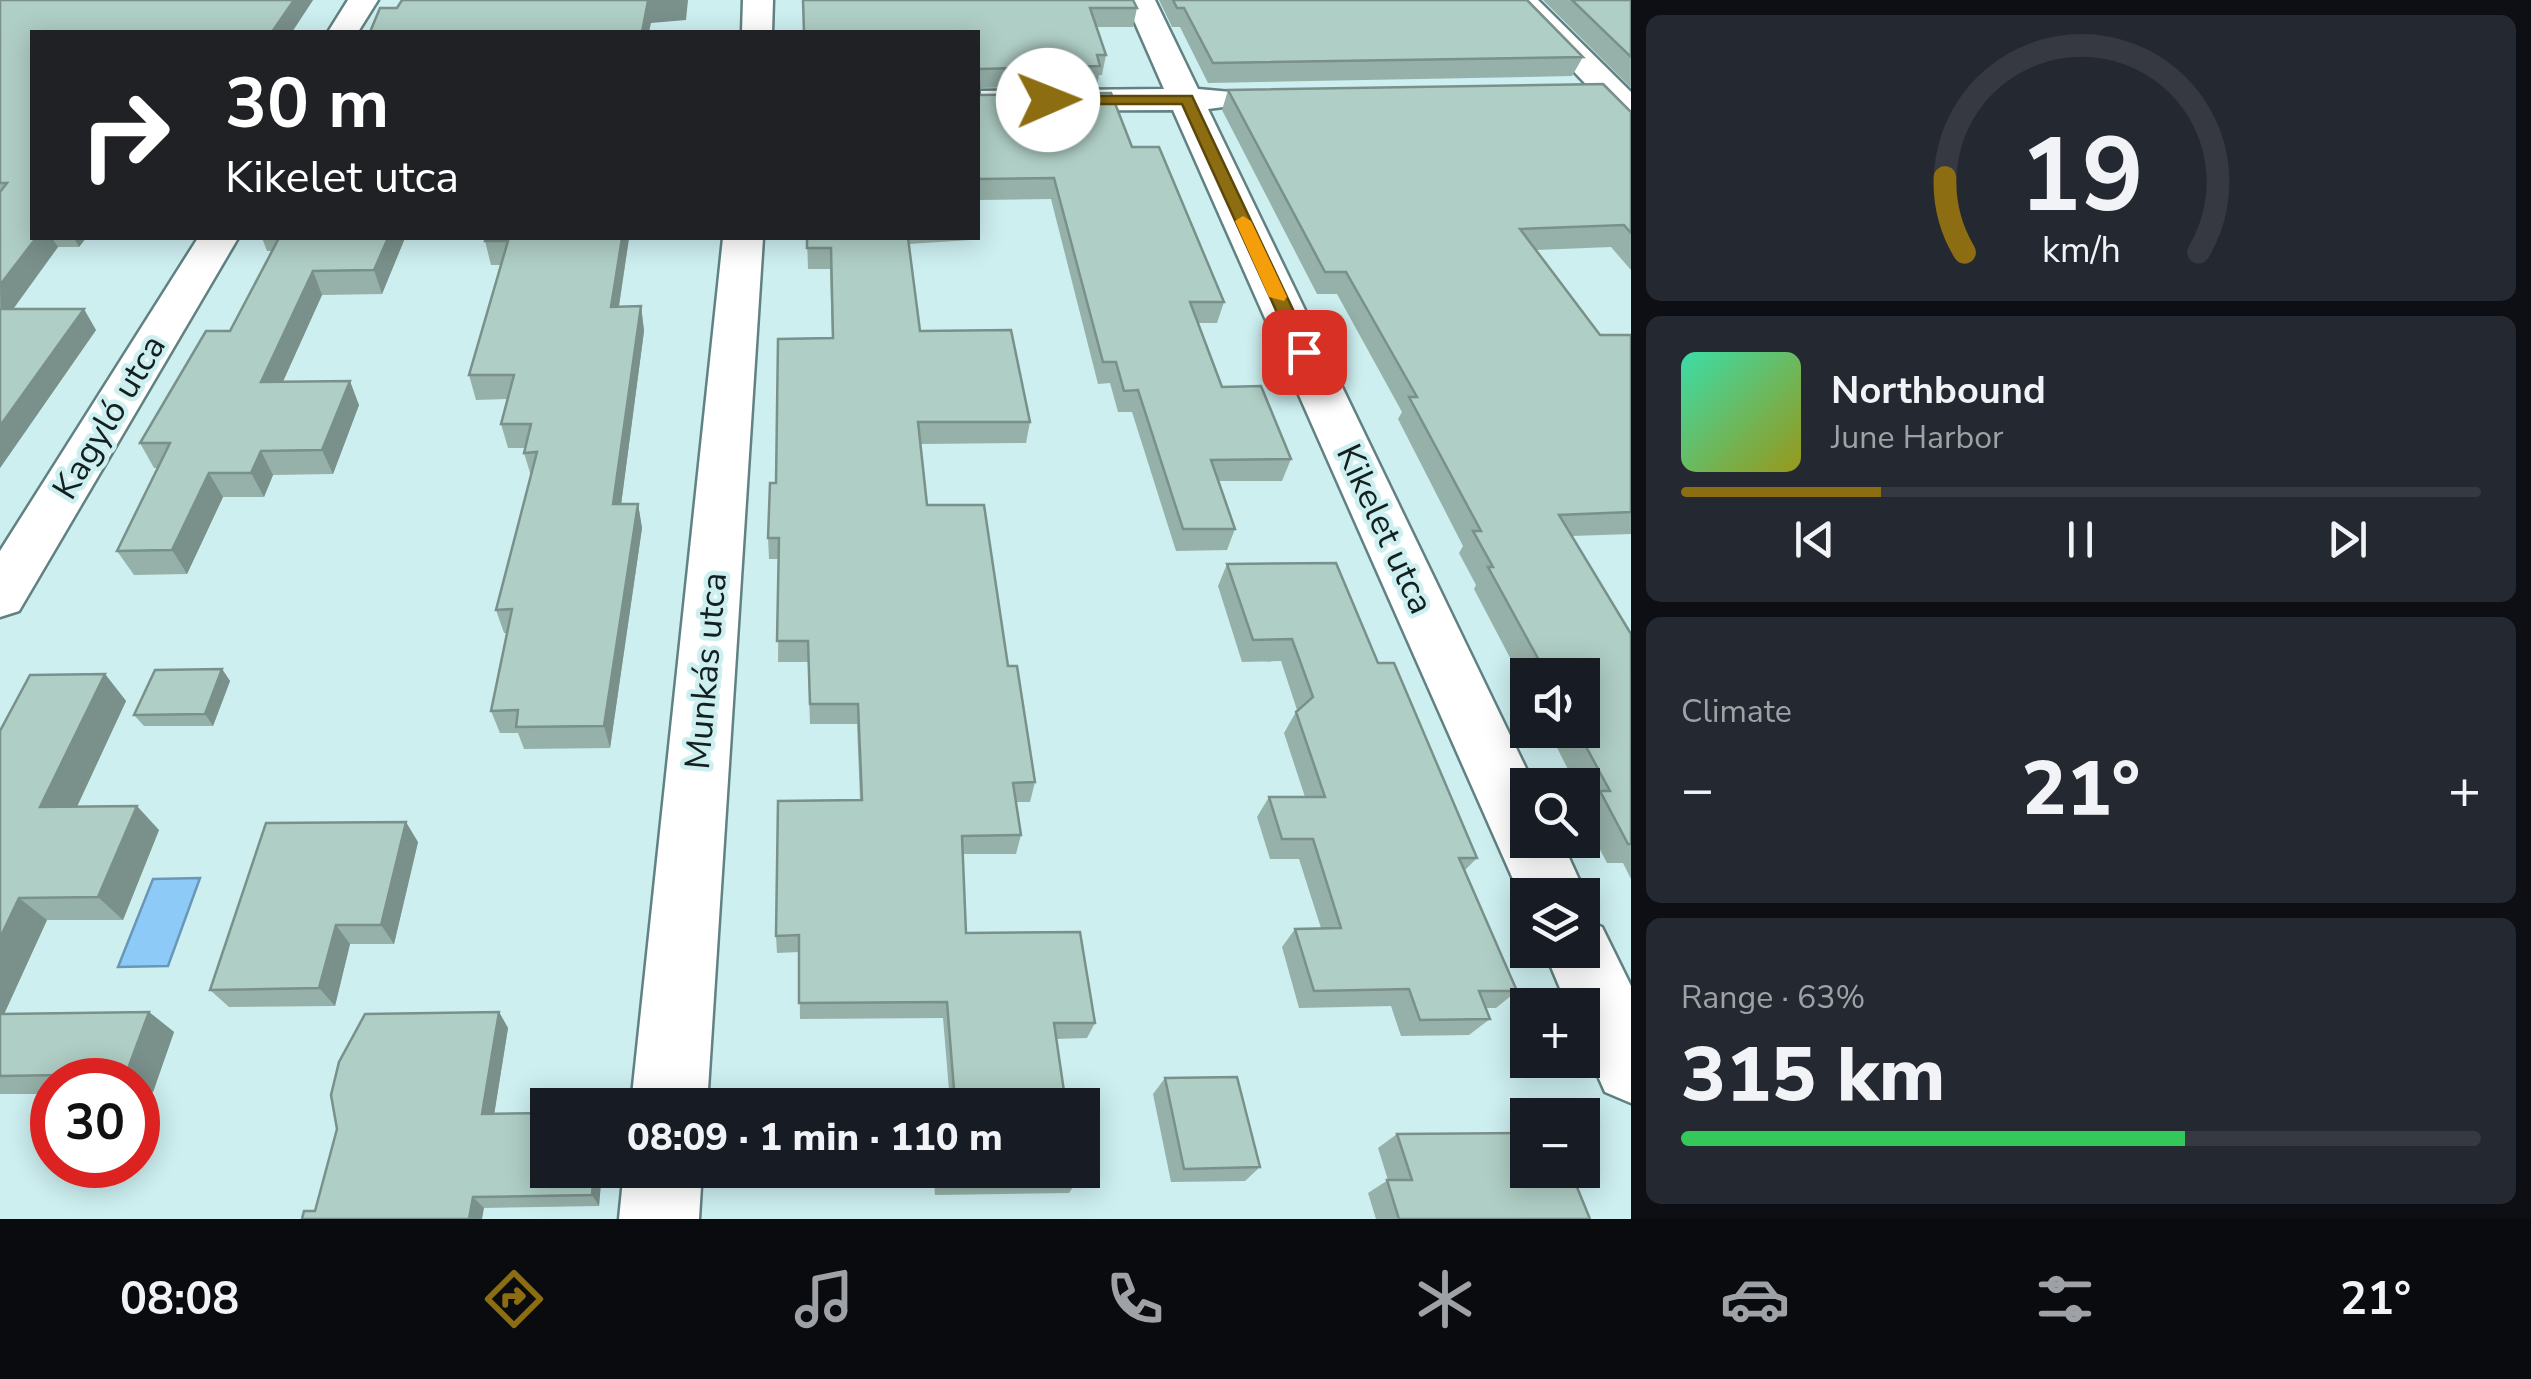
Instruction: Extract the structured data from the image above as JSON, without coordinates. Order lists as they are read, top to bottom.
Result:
{
  "streets": {
    "street": ["Kagyló utca", "Kikelet utca", "Munkás utca"]
  },
  "page": {
    "turn": ["30 m", "Kikelet utca"],
    "song": ["Northbound", "June Harbor"],
    "tile": [
      "Climate",
      ["Range · 63%", "315 km"]
    ],
    "map_buttons": ["+", "−"],
    "heat": ["−", "21°", "+"],
    "limit": "30",
    "trip": "08:09 · 1 min · 110 m",
    "tabs": ["08:08", "21°"],
    "gauge": ["19", "km/h"]
  }
}
